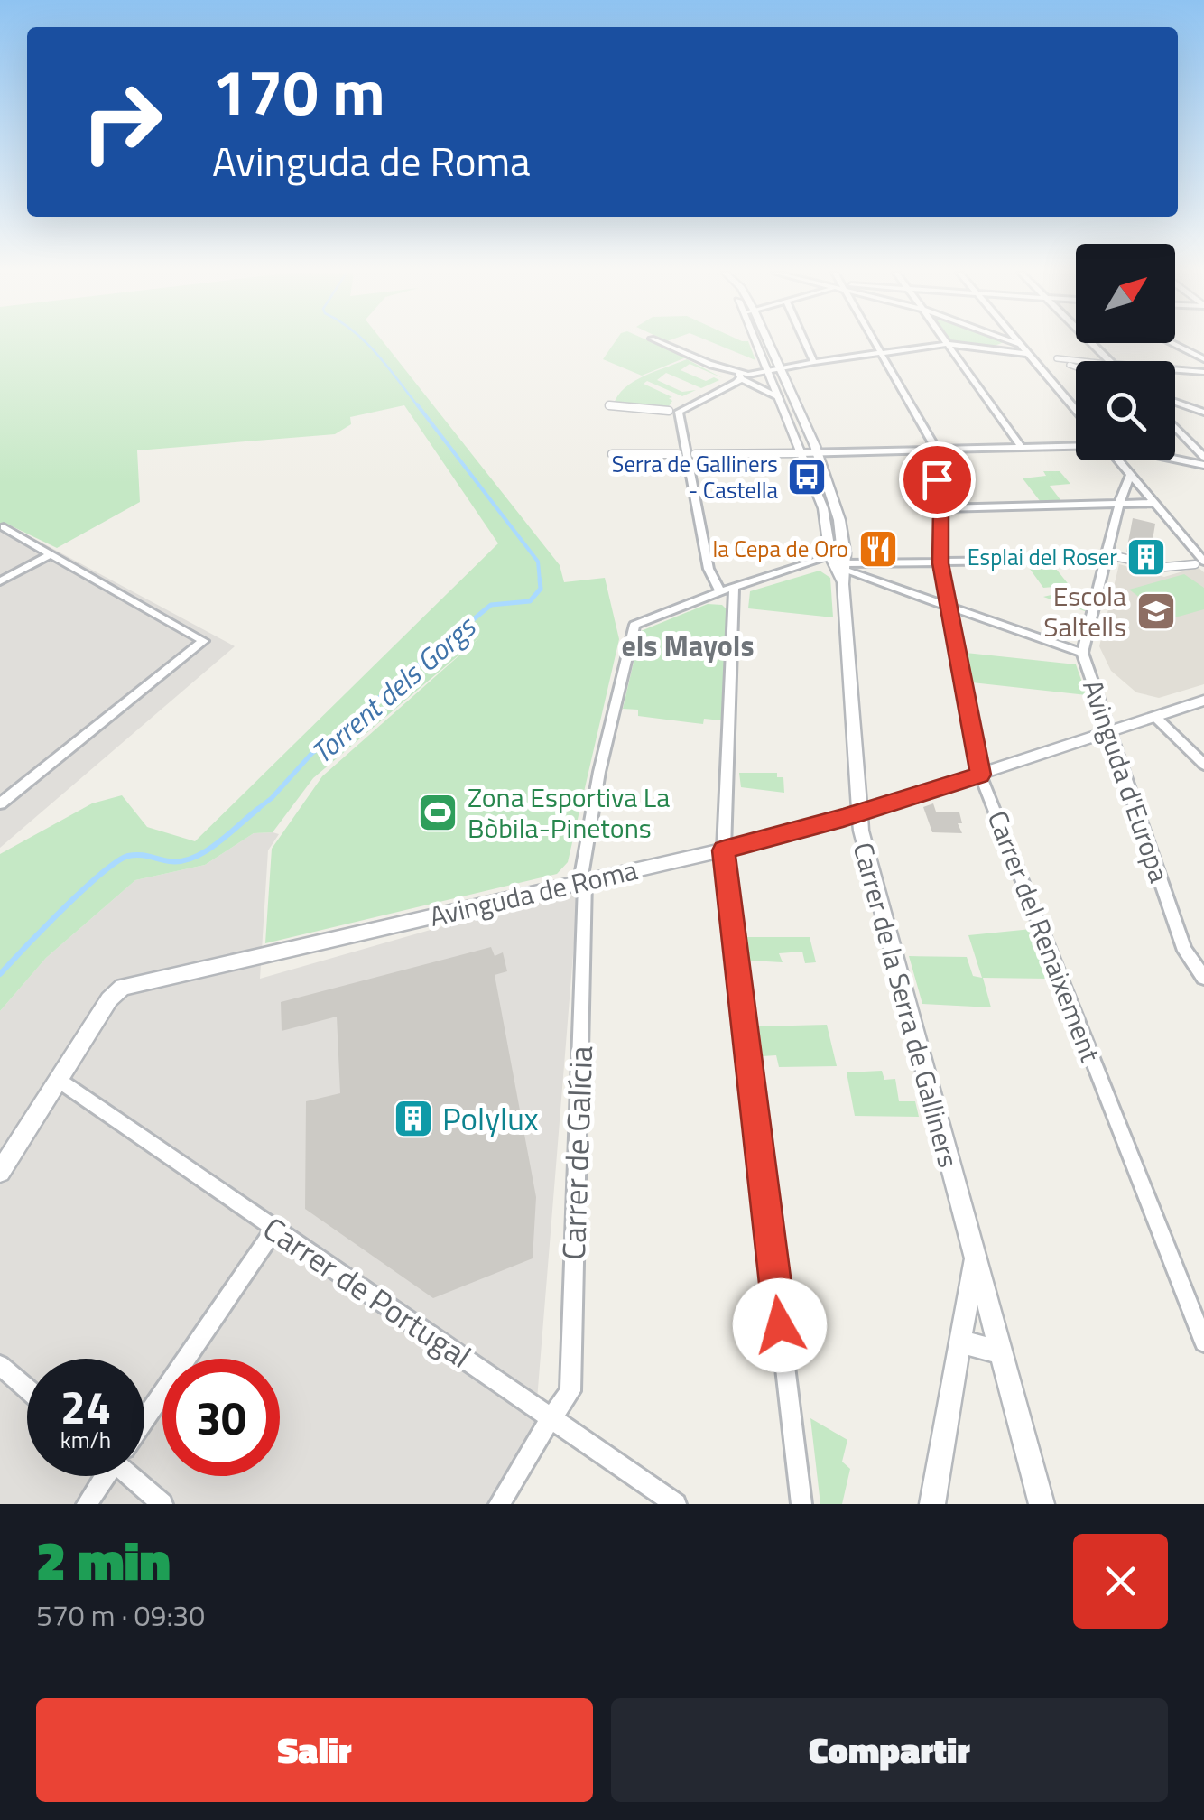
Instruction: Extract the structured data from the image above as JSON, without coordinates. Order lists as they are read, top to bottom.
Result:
{
  "streets": {
    "street": [
      "Avinguda d'Europa",
      "Avinguda de Roma",
      "Carrer del Renaixement",
      "Carrer de la Serra de Galliners",
      "Carrer de Galícia",
      "Carrer de Portugal"
    ]
  },
  "crossings": [
    ["Avinguda d'Europa", "Avinguda de Roma"],
    ["Avinguda de Roma", "Carrer del Renaixement"],
    ["Avinguda de Roma", "Carrer de la Serra de Galliners"],
    ["Avinguda de Roma", "Carrer de Galícia"],
    ["Avinguda de Roma", "Carrer de Portugal"],
    ["Carrer de la Serra de Galliners", "Carrer de Galícia"],
    ["Carrer de Galícia", "Carrer de Portugal"]
  ],
  "districts": ["els Mayols"],
  "water": ["Torrent dels Gorgs"],
  "places": {
    "bus stop": ["Serra de Galliners - Castella"],
    "restaurant": ["la Cepa de Oro"],
    "building": ["Esplai del Roser", "Polylux"],
    "school or university": ["Escola Saltells"],
    "sports": ["Zona Esportiva La Bòbila-Pinetons"]
  },
  "north": "top right",
  "page": {
    "turn": ["170 m", "Avinguda de Roma"],
    "speed": "24 km/h",
    "limit": "30",
    "heading": ["2 min", "570 m · 09:30"],
    "buttons": ["Salir", "Compartir"]
  }
}
